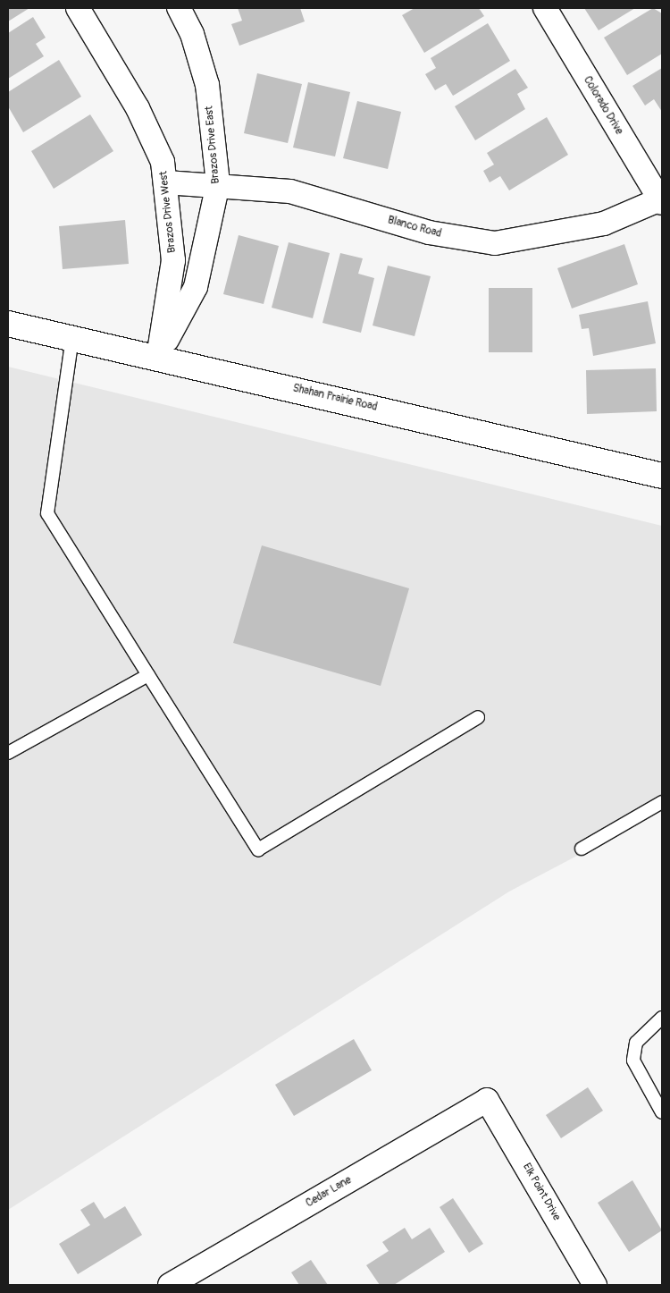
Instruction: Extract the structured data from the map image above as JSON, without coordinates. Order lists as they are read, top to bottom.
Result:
{
  "streets": {
    "street": [
      "Colorado Drive",
      "Brazos Drive East",
      "Brazos Drive West",
      "Blanco Road",
      "Shahan Prairie Road",
      "Cedar Lane",
      "Elk Point Drive"
    ]
  },
  "crossings": [
    ["Colorado Drive", "Blanco Road"],
    ["Brazos Drive East", "Brazos Drive West"],
    ["Brazos Drive East", "Blanco Road"],
    ["Brazos Drive East", "Shahan Prairie Road"],
    ["Brazos Drive West", "Blanco Road"],
    ["Brazos Drive West", "Shahan Prairie Road"],
    ["Cedar Lane", "Elk Point Drive"]
  ]
}
